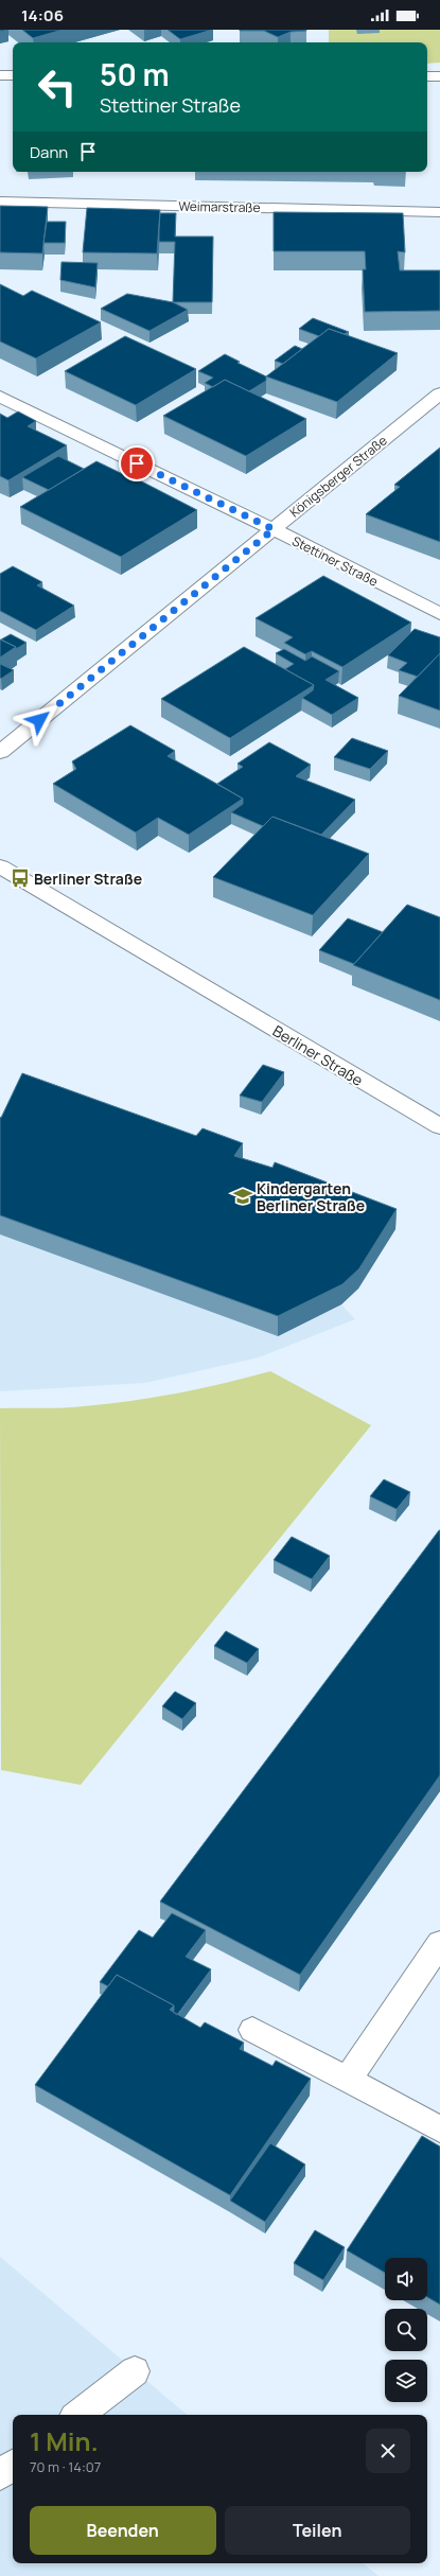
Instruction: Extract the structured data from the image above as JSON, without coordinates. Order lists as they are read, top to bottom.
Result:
{
  "streets": {
    "street": [
      "Weimarstraße",
      "Königsberger Straße",
      "Stettiner Straße",
      "Berliner Straße"
    ]
  },
  "crossings": [
    ["Königsberger Straße", "Stettiner Straße"]
  ],
  "places": {
    "bus stop": ["Berliner Straße"],
    "school or university": ["Kindergarten Berliner Straße"]
  },
  "page": {
    "status": "14:06",
    "turn": ["50 m", "Stettiner Straße"],
    "then": "Dann",
    "heading": ["1 Min.", "70 m · 14:07"],
    "buttons": ["Beenden", "Teilen"]
  }
}
